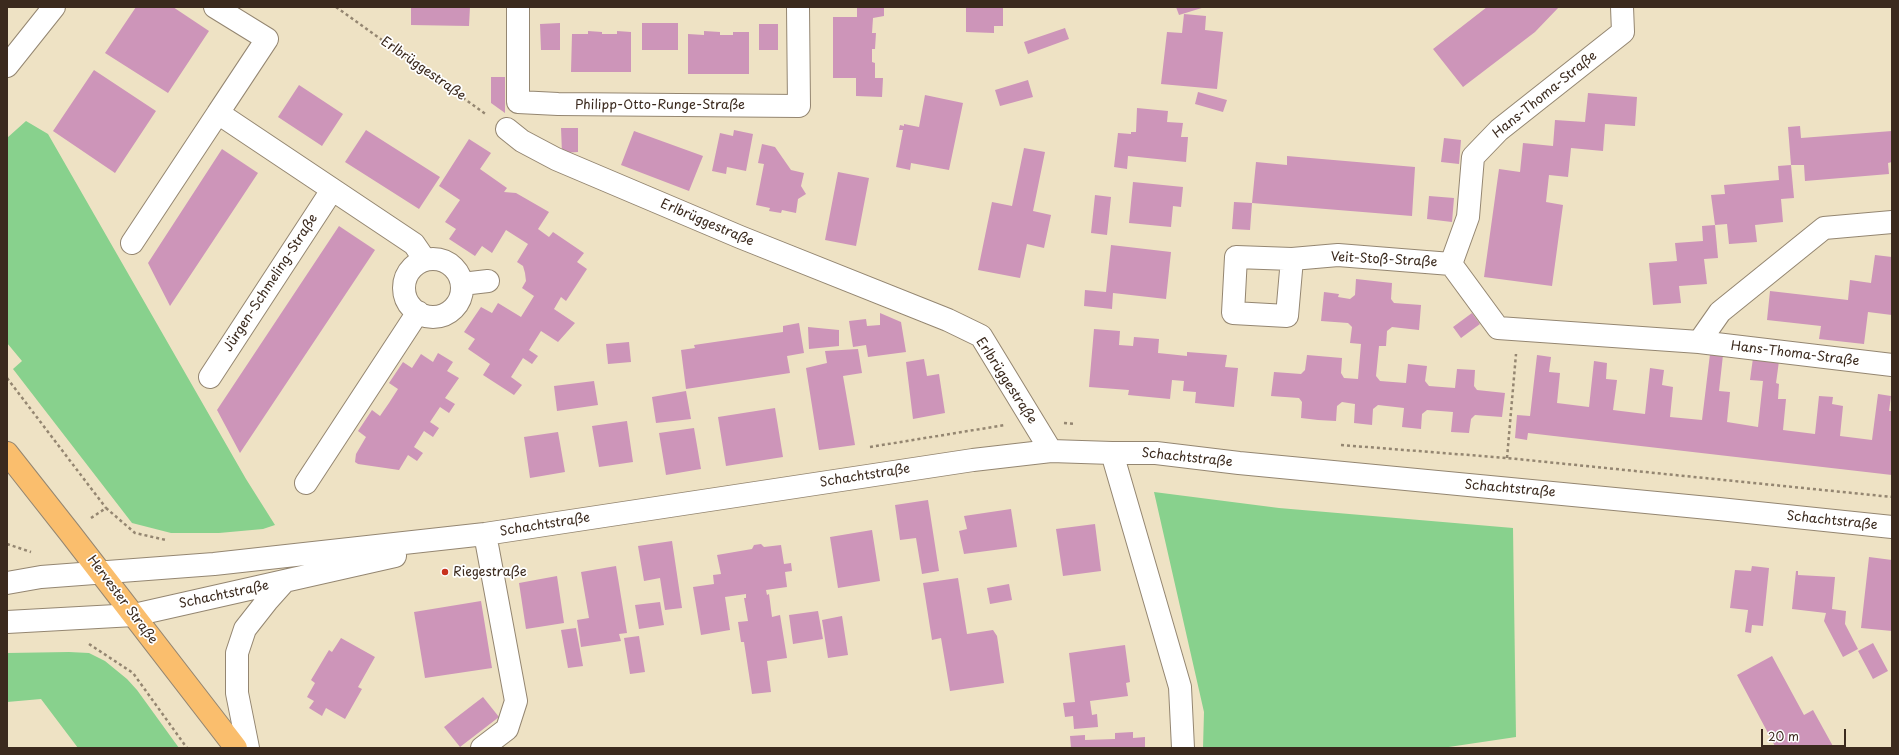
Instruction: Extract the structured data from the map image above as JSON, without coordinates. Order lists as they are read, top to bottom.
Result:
{
  "streets": {
    "main road": ["Hervester Straße"],
    "street": [
      "Erlbrüggestraße",
      "Hans-Thoma-Straße",
      "Philipp-Otto-Runge-Straße",
      "Veit-Stoß-Straße",
      "Jürgen-Schmeling-Straße",
      "Schachtstraße"
    ]
  },
  "crossings": [
    ["Erlbrüggestraße", "Schachtstraße"],
    ["Hans-Thoma-Straße", "Veit-Stoß-Straße"],
    ["Schachtstraße", "Hervester Straße"]
  ],
  "places": ["Riegestraße"],
  "scale_bar": "20 m"
}
